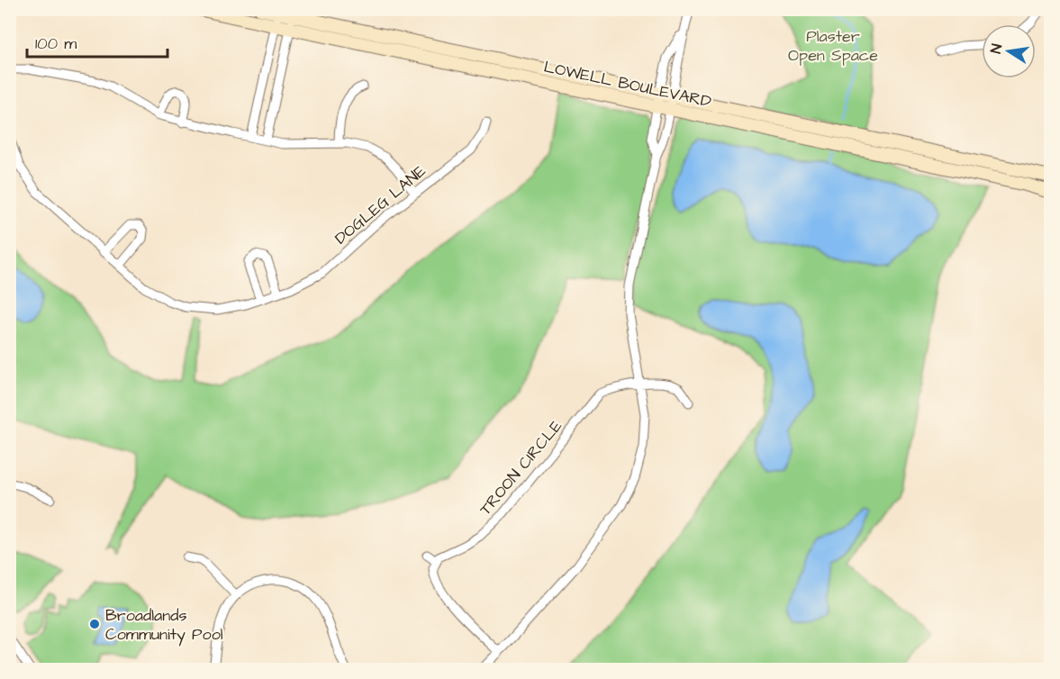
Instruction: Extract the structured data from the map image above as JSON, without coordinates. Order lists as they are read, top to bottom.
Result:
{
  "streets": {
    "main road": ["LOWELL BOULEVARD"],
    "street": ["DOGLEG LANE", "TROON CIRCLE"]
  },
  "parks": ["Plaster Open Space"],
  "places": ["Broadlands Community Pool"],
  "scale_bar": "100 m",
  "north": "left"
}
